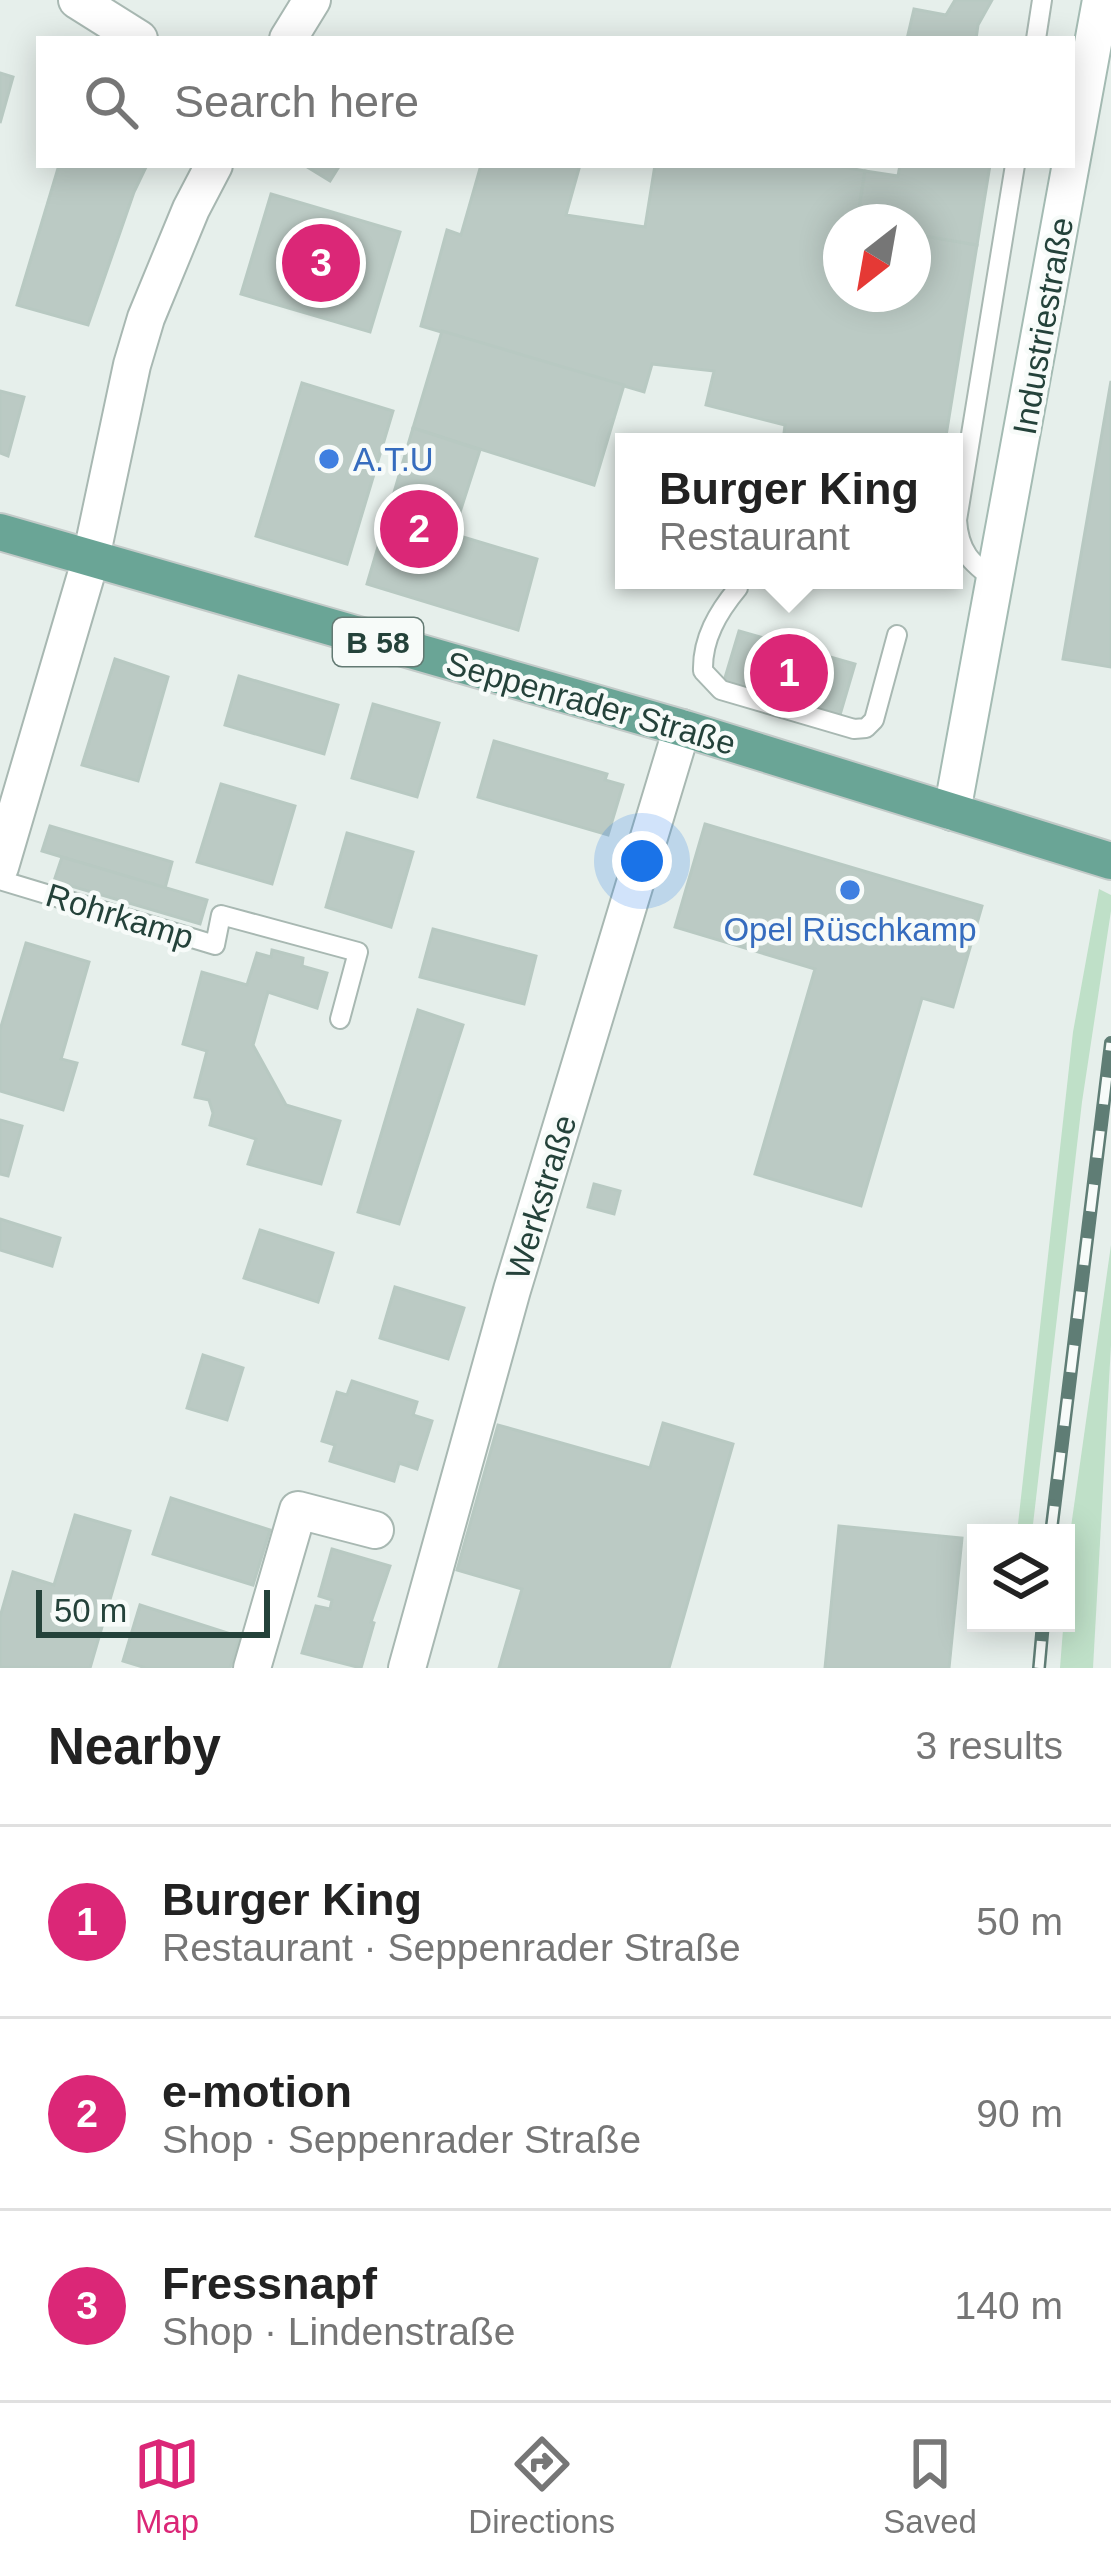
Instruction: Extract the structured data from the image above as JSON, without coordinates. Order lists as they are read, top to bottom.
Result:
{
  "streets": {
    "main road": ["B 58", "Seppenrader Straße"],
    "street": ["Industriestraße", "Werkstraße"],
    "lane": ["Rohrkamp"]
  },
  "crossings": [
    ["Industriestraße", "Seppenrader Straße"],
    ["Seppenrader Straße", "Werkstraße"]
  ],
  "places": ["A.T.U", "Opel Rüschkamp"],
  "scale_bar": "50 m",
  "north": "bottom left",
  "page": {
    "search": "Search here",
    "pins": ["3", "2", "1"],
    "popup": ["Burger King", "Restaurant"],
    "scale": "50 m",
    "heading": ["Nearby", "3 results"],
    "list": [
      {
        "mark": "1",
        "name": "Burger King",
        "note": "Restaurant · Seppenrader Straße",
        "value": "50 m"
      },
      {
        "mark": "2",
        "name": "e-motion",
        "note": "Shop · Seppenrader Straße",
        "value": "90 m"
      },
      {
        "mark": "3",
        "name": "Fressnapf",
        "note": "Shop · Lindenstraße",
        "value": "140 m"
      }
    ],
    "nav": ["Map", "Directions", "Saved"]
  }
}
